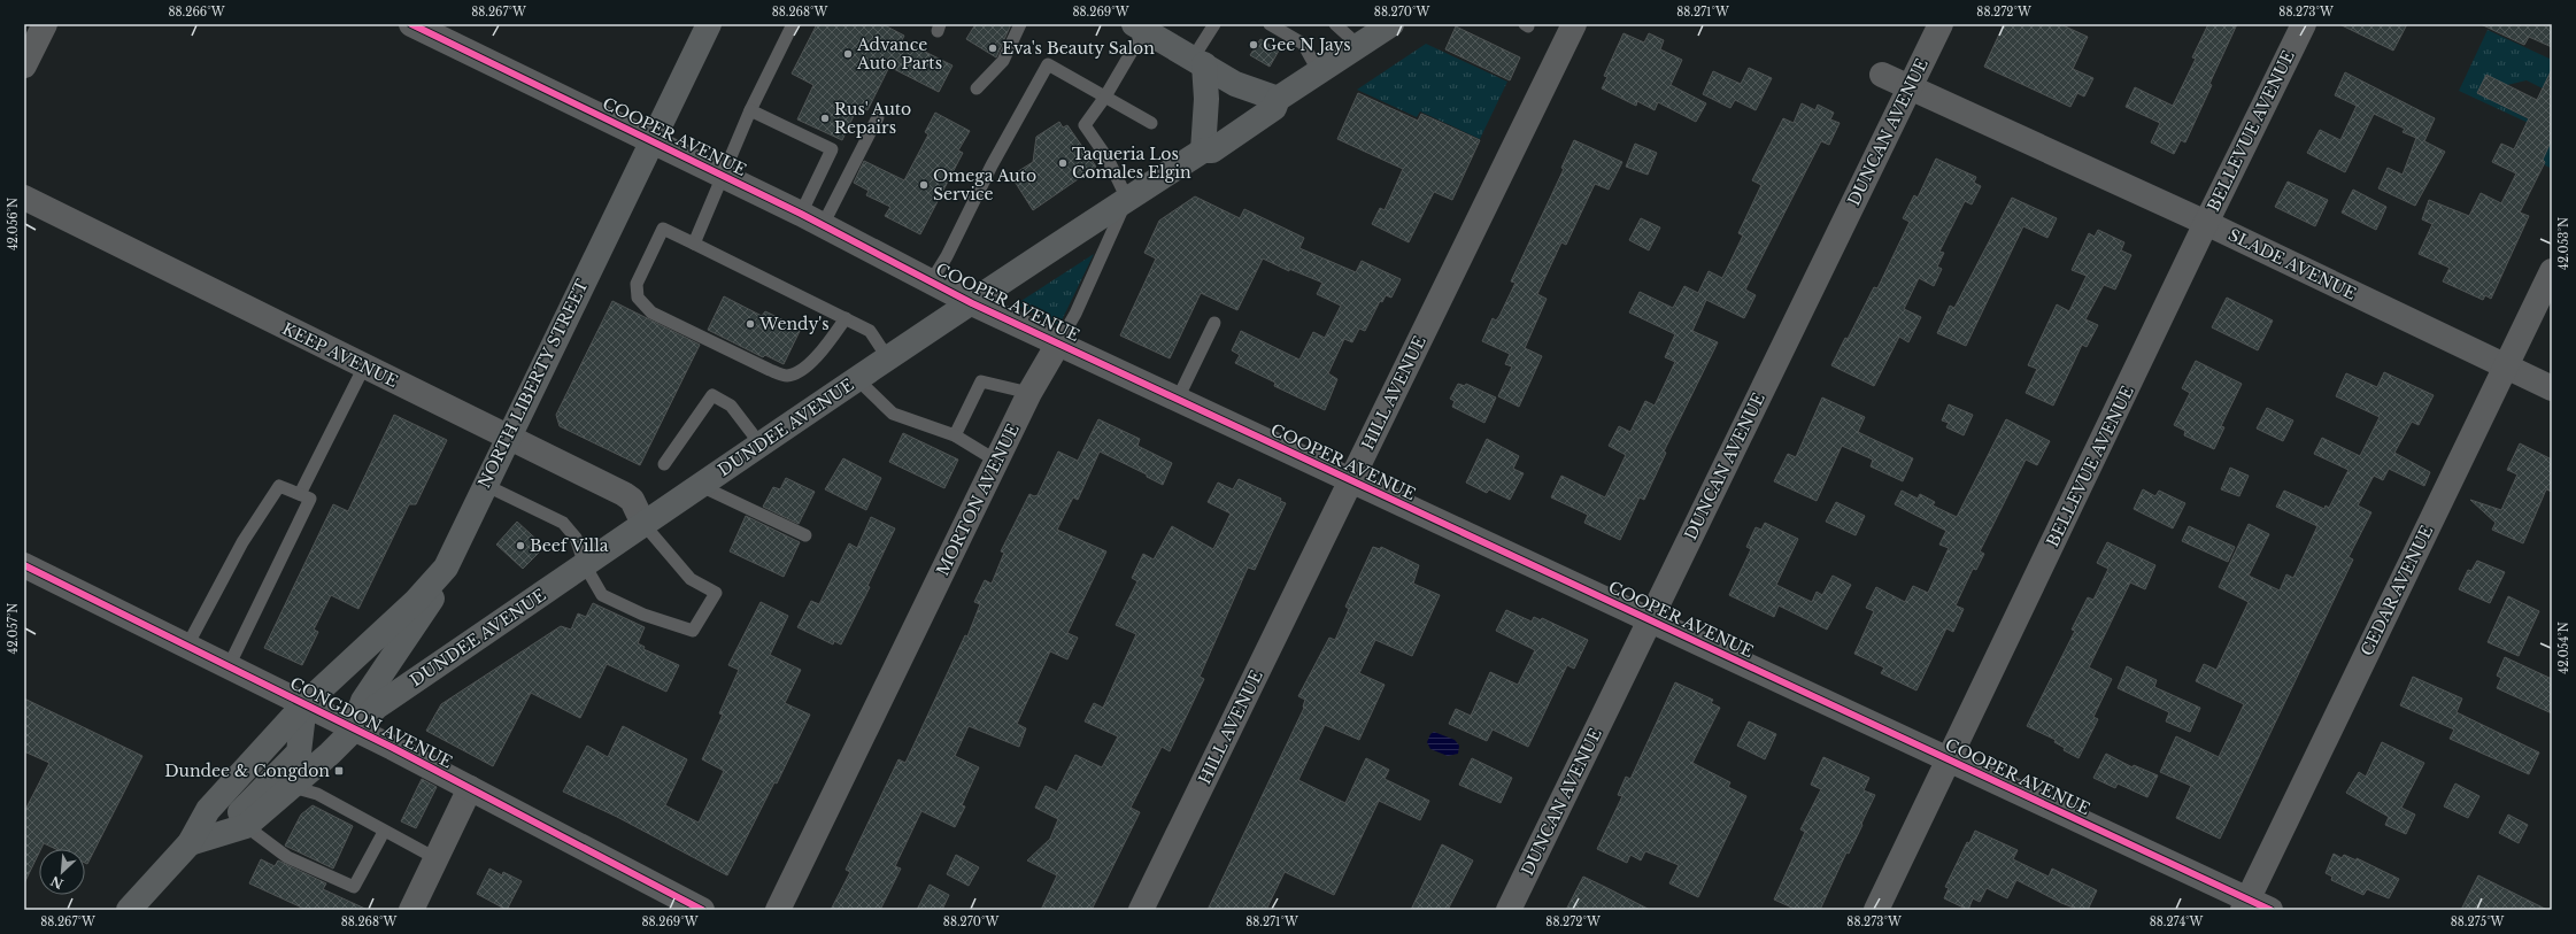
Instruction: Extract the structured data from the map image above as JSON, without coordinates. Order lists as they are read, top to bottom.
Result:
{
  "streets": {
    "main road": ["NORTH LIBERTY STREET", "DUNDEE AVENUE"],
    "street": [
      "BELLEVUE AVENUE",
      "DUNCAN AVENUE",
      "COOPER AVENUE",
      "SLADE AVENUE",
      "KEEP AVENUE",
      "HILL AVENUE",
      "MORTON AVENUE",
      "CEDAR AVENUE",
      "CONGDON AVENUE"
    ]
  },
  "crossings": [
    ["BELLEVUE AVENUE", "COOPER AVENUE"],
    ["BELLEVUE AVENUE", "SLADE AVENUE"],
    ["DUNCAN AVENUE", "COOPER AVENUE"],
    ["DUNCAN AVENUE", "SLADE AVENUE"],
    ["COOPER AVENUE", "NORTH LIBERTY STREET"],
    ["COOPER AVENUE", "HILL AVENUE"],
    ["COOPER AVENUE", "DUNDEE AVENUE"],
    ["COOPER AVENUE", "MORTON AVENUE"],
    ["COOPER AVENUE", "CEDAR AVENUE"],
    ["SLADE AVENUE", "CEDAR AVENUE"],
    ["KEEP AVENUE", "NORTH LIBERTY STREET"],
    ["KEEP AVENUE", "DUNDEE AVENUE"],
    ["NORTH LIBERTY STREET", "DUNDEE AVENUE"],
    ["NORTH LIBERTY STREET", "CONGDON AVENUE"],
    ["DUNDEE AVENUE", "MORTON AVENUE"],
    ["DUNDEE AVENUE", "CONGDON AVENUE"]
  ],
  "places": {
    "other": [
      "Gee N Jays",
      "Eva's Beauty Salon",
      "Advance Auto Parts",
      "Rus' Auto Repairs",
      "Taqueria Los Comales Elgin",
      "Omega Auto Service",
      "Wendy's",
      "Beef Villa"
    ],
    "transit": ["Dundee & Congdon"]
  },
  "north": "bottom left",
  "coordinates": [
    "88.266°W",
    "88.267°W",
    "88.268°W",
    "88.269°W",
    "88.270°W",
    "88.271°W",
    "88.272°W",
    "88.273°W",
    "42.056°N",
    "42.053°N",
    "42.057°N",
    "42.054°N",
    "88.274°W",
    "88.275°W"
  ]
}
